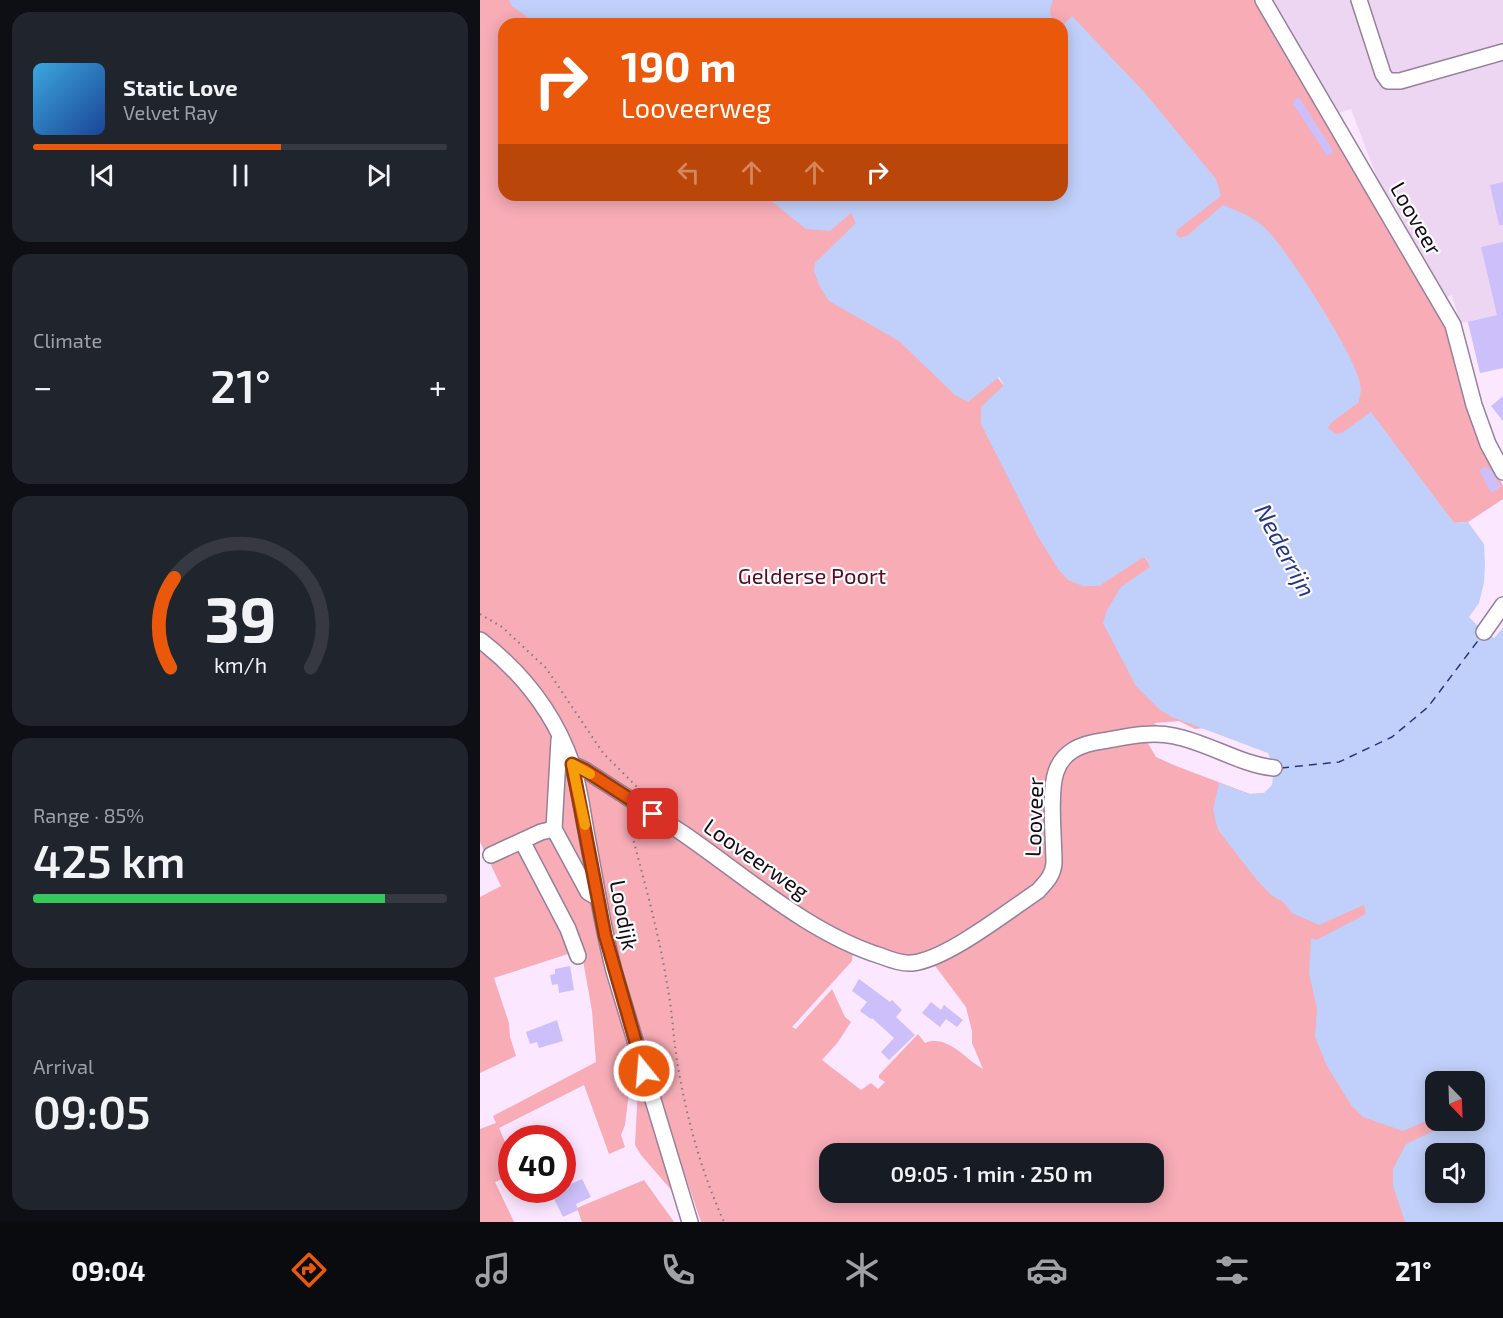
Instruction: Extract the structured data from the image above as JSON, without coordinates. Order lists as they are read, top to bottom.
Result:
{
  "streets": {
    "street": ["Looveer", "Looveerweg", "Loodijk"]
  },
  "crossings": [
    ["Looveer", "Looveerweg"],
    ["Looveerweg", "Loodijk"]
  ],
  "water": ["Nederrijn"],
  "parks": ["Gelderse Poort"],
  "north": "bottom right",
  "page": {
    "turn": ["190 m", "Looveerweg"],
    "song": ["Static Love", "Velvet Ray"],
    "tile": [
      "Climate",
      ["Range · 85%", "425 km"],
      ["Arrival", "09:05"]
    ],
    "heat": ["−", "21°", "+"],
    "limit": "40",
    "trip": "09:05 · 1 min · 250 m",
    "tabs": ["09:04", "21°"],
    "gauge": ["39", "km/h"]
  }
}
